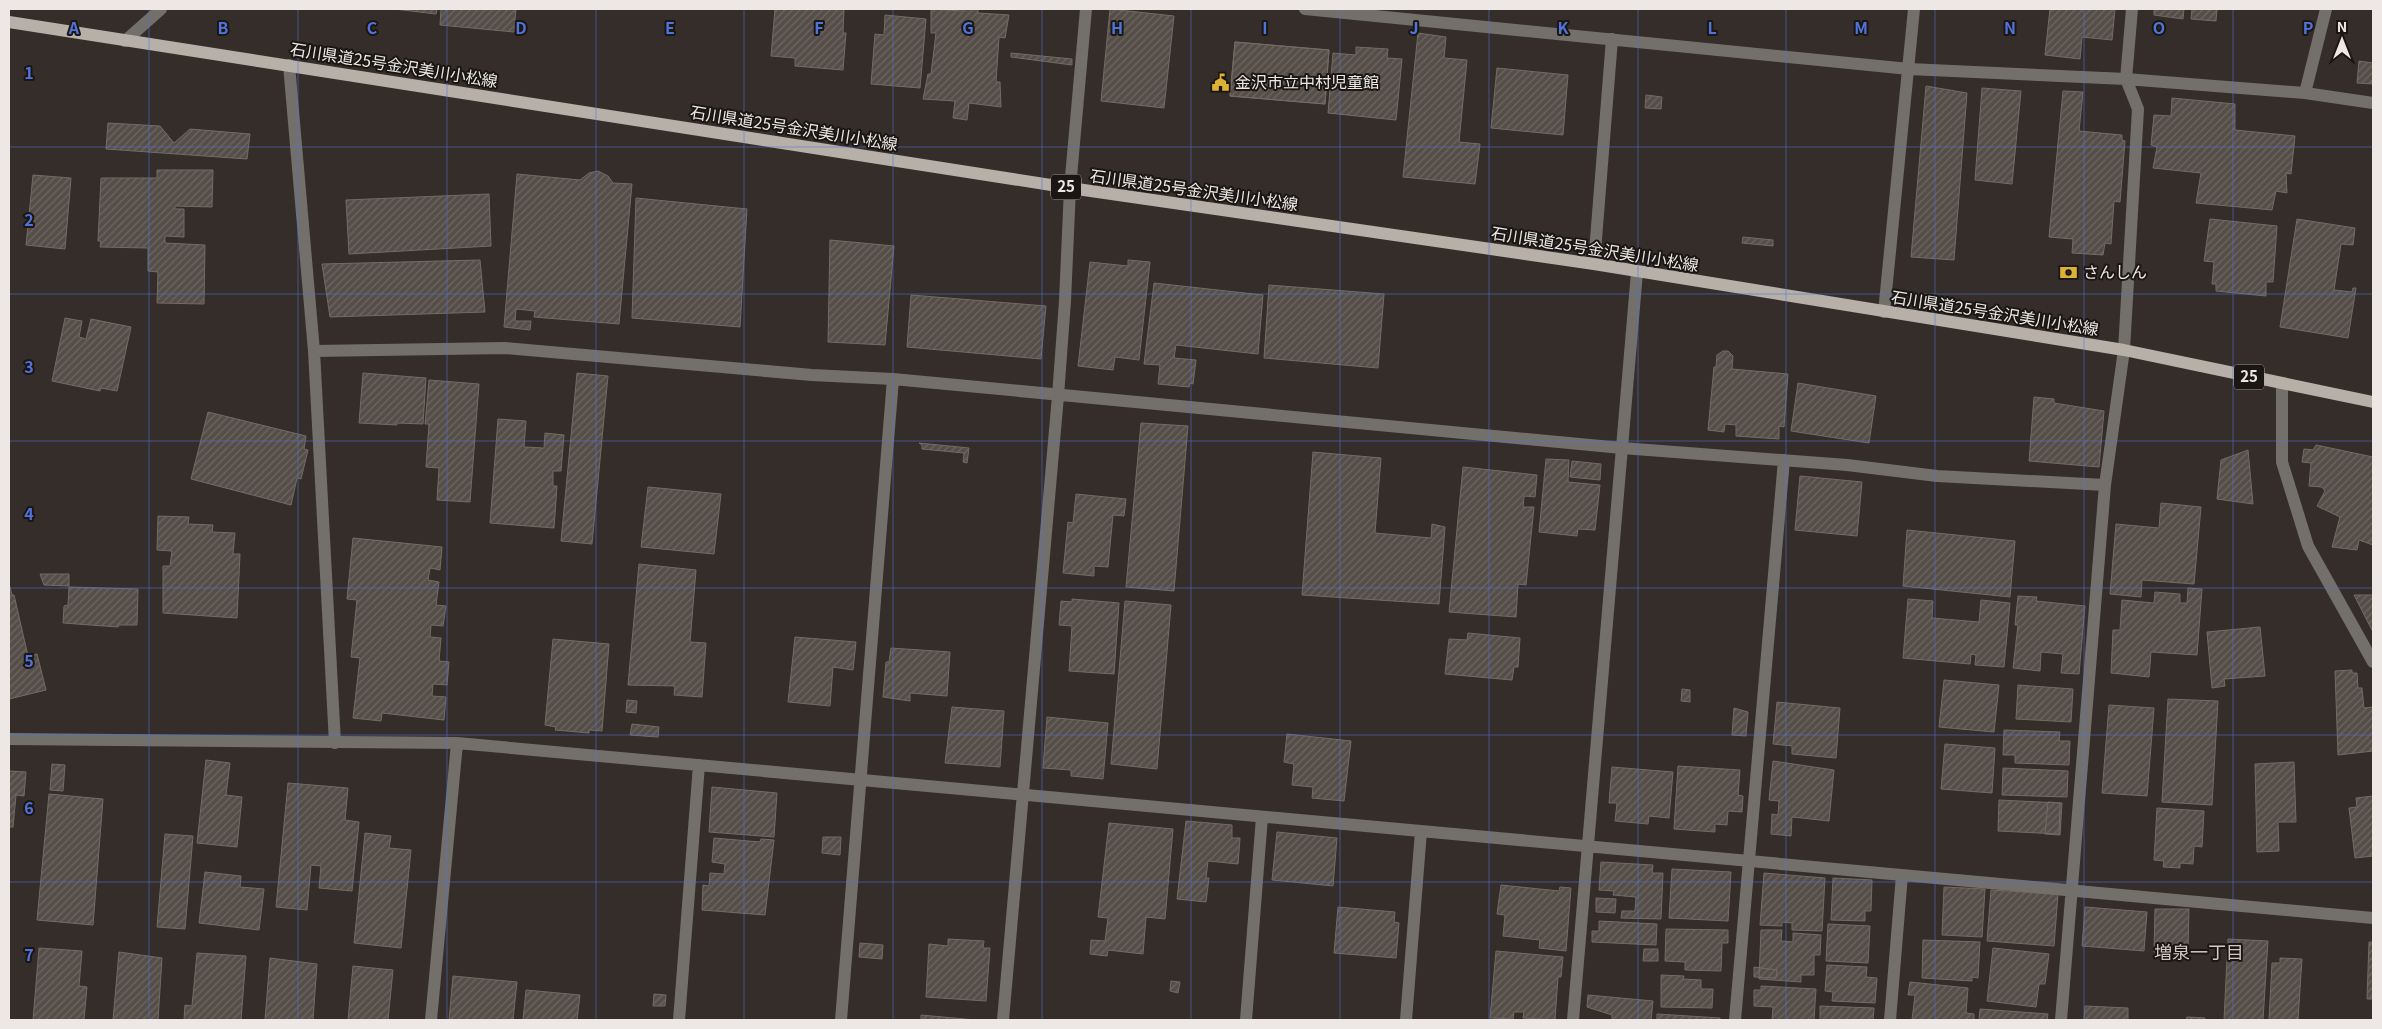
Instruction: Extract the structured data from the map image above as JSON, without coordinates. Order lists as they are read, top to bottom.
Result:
{
  "streets": {
    "main road": ["石川県道25号金沢美川小松線", "25"]
  },
  "districts": ["増泉一丁目"],
  "places": {
    "public building": ["金沢市立中村児童館"],
    "bank": ["さんしん"]
  },
  "north": "top",
  "grid": {
    "columns": [
      "A",
      "B",
      "C",
      "D",
      "E",
      "F",
      "G",
      "H",
      "I",
      "J",
      "K",
      "L",
      "M",
      "N",
      "O",
      "P"
    ],
    "rows": [
      "1",
      "2",
      "3",
      "4",
      "5",
      "6",
      "7"
    ]
  }
}
